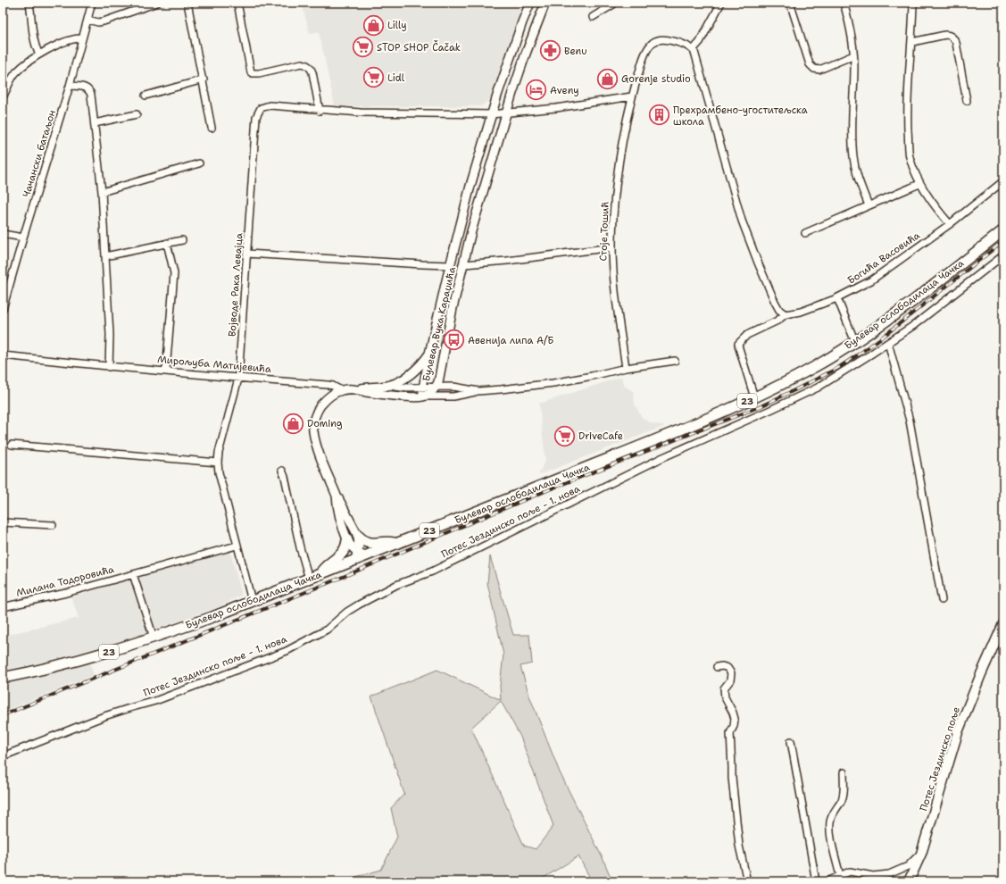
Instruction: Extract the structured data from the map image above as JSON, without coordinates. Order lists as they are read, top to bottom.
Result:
{
  "streets": {
    "main road": ["Булевар ослободилаца Чачка", "23", "Потес Јездинско поље"],
    "street": [
      "Чачански батаљон",
      "Стоје Тошић",
      "Богића Васовића",
      "Војводе Рака Левајца",
      "Булевар Вука Караџића",
      "Мирољуба Матијевића",
      "Потес Јездинско поље - 1. нова",
      "Милана Тодоровића"
    ]
  },
  "crossings": [
    ["Богића Васовића", "Булевар ослободилаца Чачка"],
    ["Војводе Рака Левајца", "Булевар ослободилаца Чачка"],
    ["Војводе Рака Левајца", "Мирољуба Матијевића"],
    ["Војводе Рака Левајца", "Милана Тодоровића"],
    ["Булевар Вука Караџића", "Мирољуба Матијевића"]
  ],
  "places": {
    "shop": ["Lilly", "Gorenje studio", "Doming"],
    "supermarket": ["STOP SHOP Čačak", "Lidl", "DriveCafe"],
    "pharmacy": ["Benu"],
    "hotel": ["Aveny"],
    "building": ["Прехрамбено-угоститељска школа"],
    "bus stop": ["Авенија липа А/Б"]
  }
}
